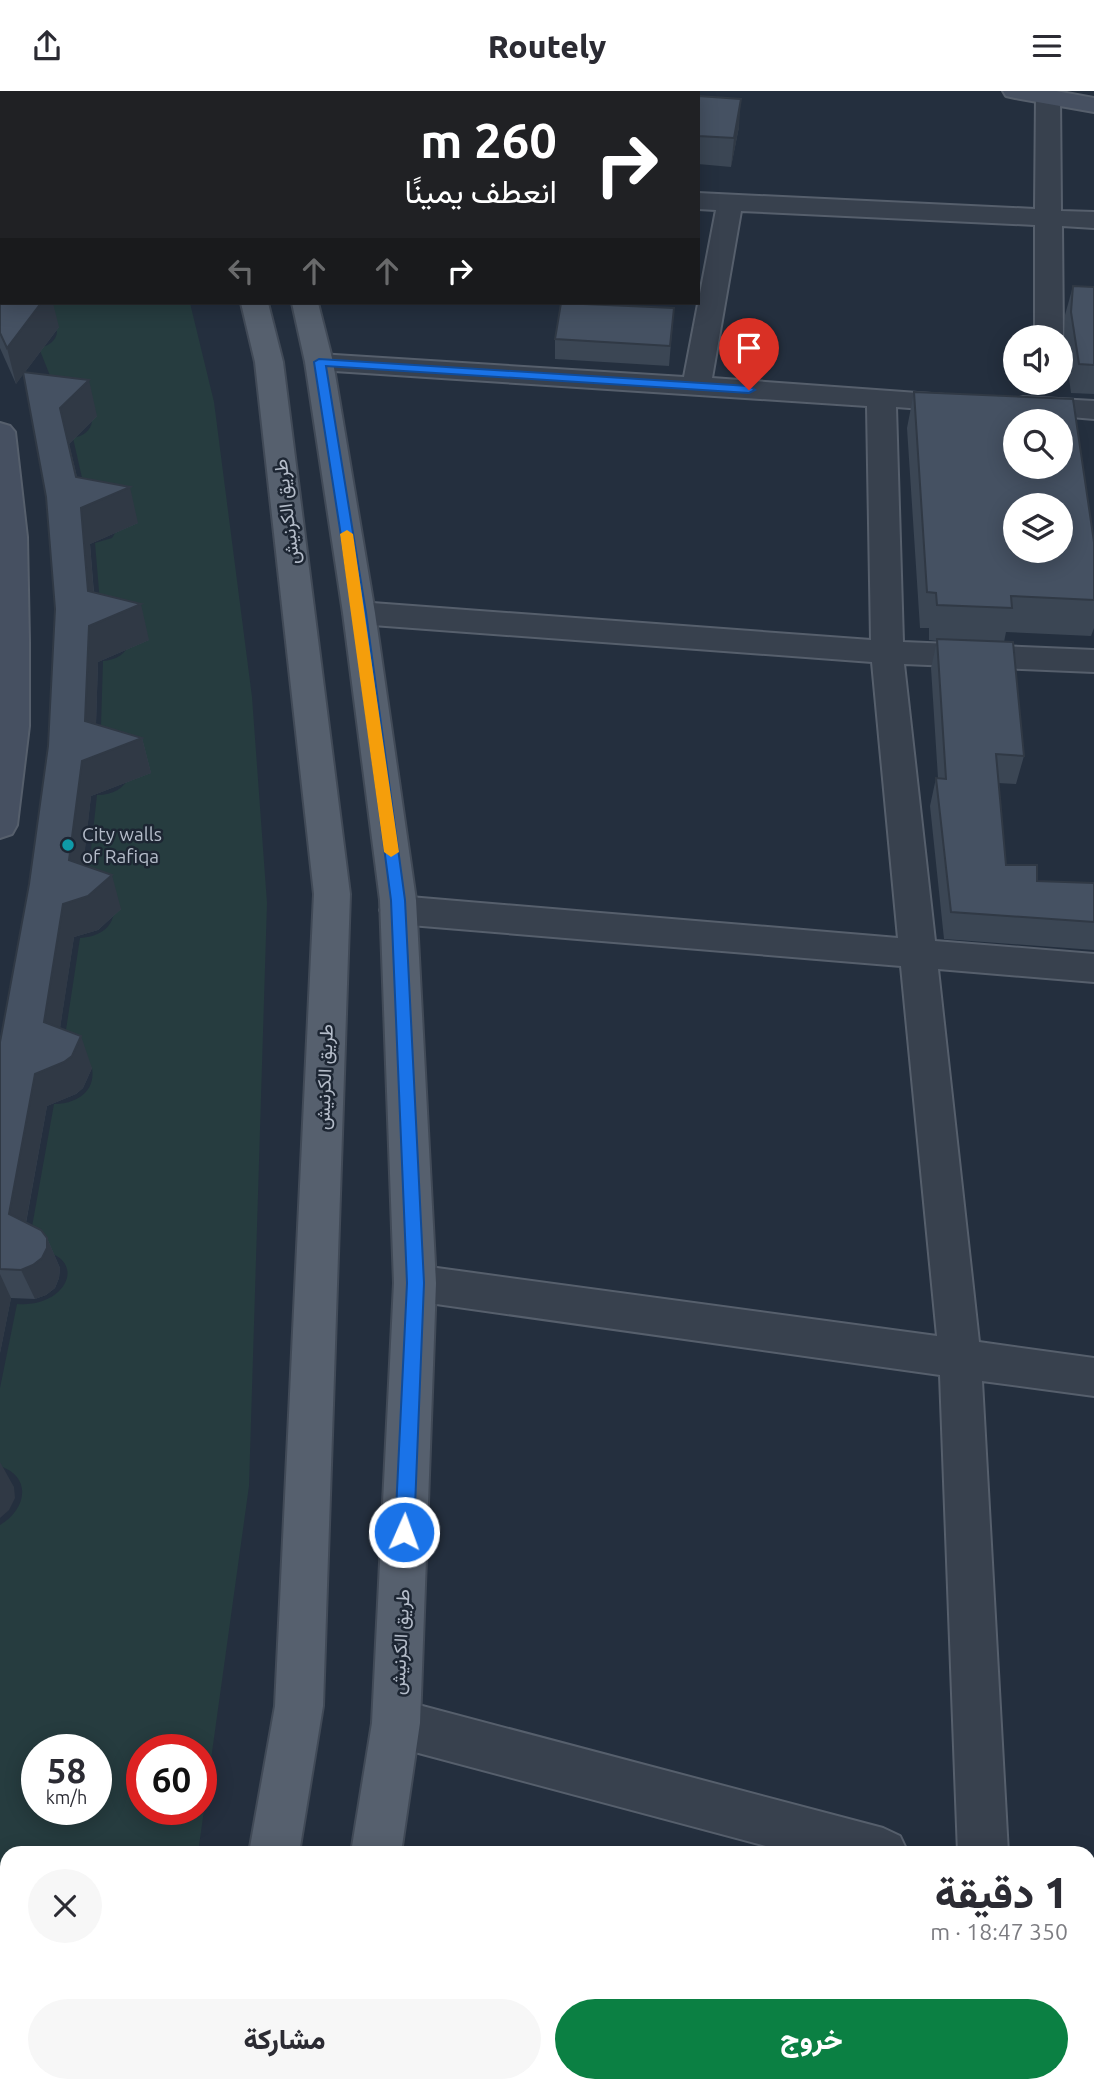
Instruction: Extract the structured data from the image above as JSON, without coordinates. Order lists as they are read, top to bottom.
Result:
{
  "streets": {
    "main road": ["طريق الكرنيش"]
  },
  "places": ["City walls of Rafiqa"],
  "page": {
    "header": "Routely",
    "turn": ["260 m", "انعطف يمينًا"],
    "speed": "58 km/h",
    "limit": "60",
    "heading": ["1 دقيقة", "350 m · 18:47"],
    "buttons": ["خروج", "مشاركة"]
  }
}
